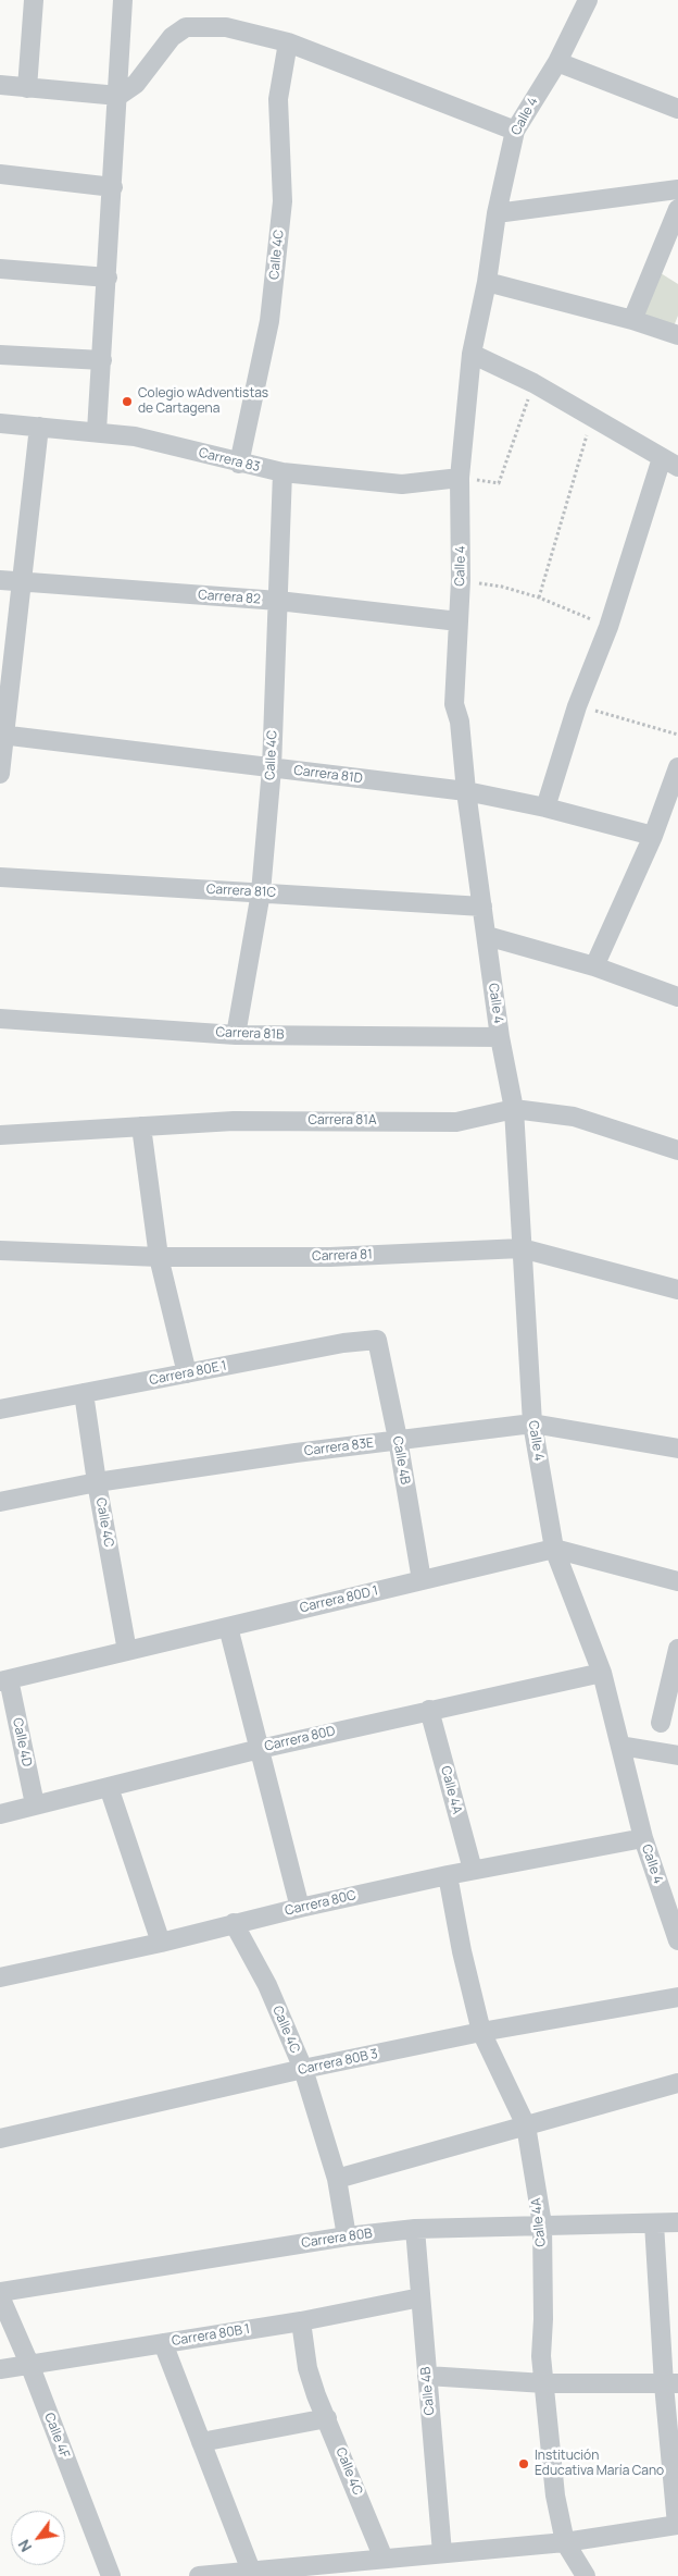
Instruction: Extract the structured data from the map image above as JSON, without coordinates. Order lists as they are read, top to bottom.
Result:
{
  "streets": {
    "street": [
      "Calle 4",
      "Calle 4C",
      "Carrera 83",
      "Carrera 82",
      "Carrera 81D",
      "Carrera 81C",
      "Carrera 81B",
      "Carrera 81A",
      "Carrera 81",
      "Carrera 80E 1",
      "Carrera 83E",
      "Calle 4B",
      "Carrera 80D 1",
      "Carrera 80D",
      "Calle 4D",
      "Calle 4A",
      "Carrera 80C",
      "Carrera 80B 3",
      "Carrera 80B",
      "Carrera 80B 1",
      "Calle 4F"
    ]
  },
  "crossings": [
    ["Calle 4", "Carrera 83"],
    ["Calle 4", "Carrera 82"],
    ["Calle 4", "Carrera 81D"],
    ["Calle 4", "Carrera 81C"],
    ["Calle 4", "Carrera 81B"],
    ["Calle 4", "Carrera 81A"],
    ["Calle 4", "Carrera 81"],
    ["Calle 4", "Carrera 83E"],
    ["Calle 4", "Carrera 80D 1"],
    ["Calle 4", "Carrera 80D"],
    ["Calle 4", "Carrera 80C"],
    ["Calle 4C", "Carrera 83"],
    ["Calle 4C", "Carrera 82"],
    ["Calle 4C", "Carrera 81D"],
    ["Calle 4C", "Carrera 81C"],
    ["Calle 4C", "Carrera 81B"],
    ["Calle 4C", "Carrera 80E 1"],
    ["Calle 4C", "Carrera 83E"],
    ["Calle 4C", "Carrera 80D 1"],
    ["Calle 4C", "Carrera 80C"],
    ["Calle 4C", "Carrera 80B 3"],
    ["Calle 4C", "Carrera 80B"],
    ["Calle 4C", "Carrera 80B 1"],
    ["Carrera 80E 1", "Calle 4B"],
    ["Carrera 83E", "Calle 4B"],
    ["Calle 4B", "Carrera 80D 1"],
    ["Calle 4B", "Carrera 80B"],
    ["Calle 4B", "Carrera 80B 1"],
    ["Carrera 80D 1", "Calle 4D"],
    ["Carrera 80D", "Calle 4D"],
    ["Carrera 80D", "Calle 4A"],
    ["Calle 4A", "Carrera 80C"],
    ["Calle 4A", "Carrera 80B 3"],
    ["Calle 4A", "Carrera 80B"],
    ["Carrera 80B", "Calle 4F"],
    ["Carrera 80B 1", "Calle 4F"]
  ],
  "places": ["Colegio wAdventistas de Cartagena", "Institución Educativa María Cano"],
  "north": "bottom left"
}
